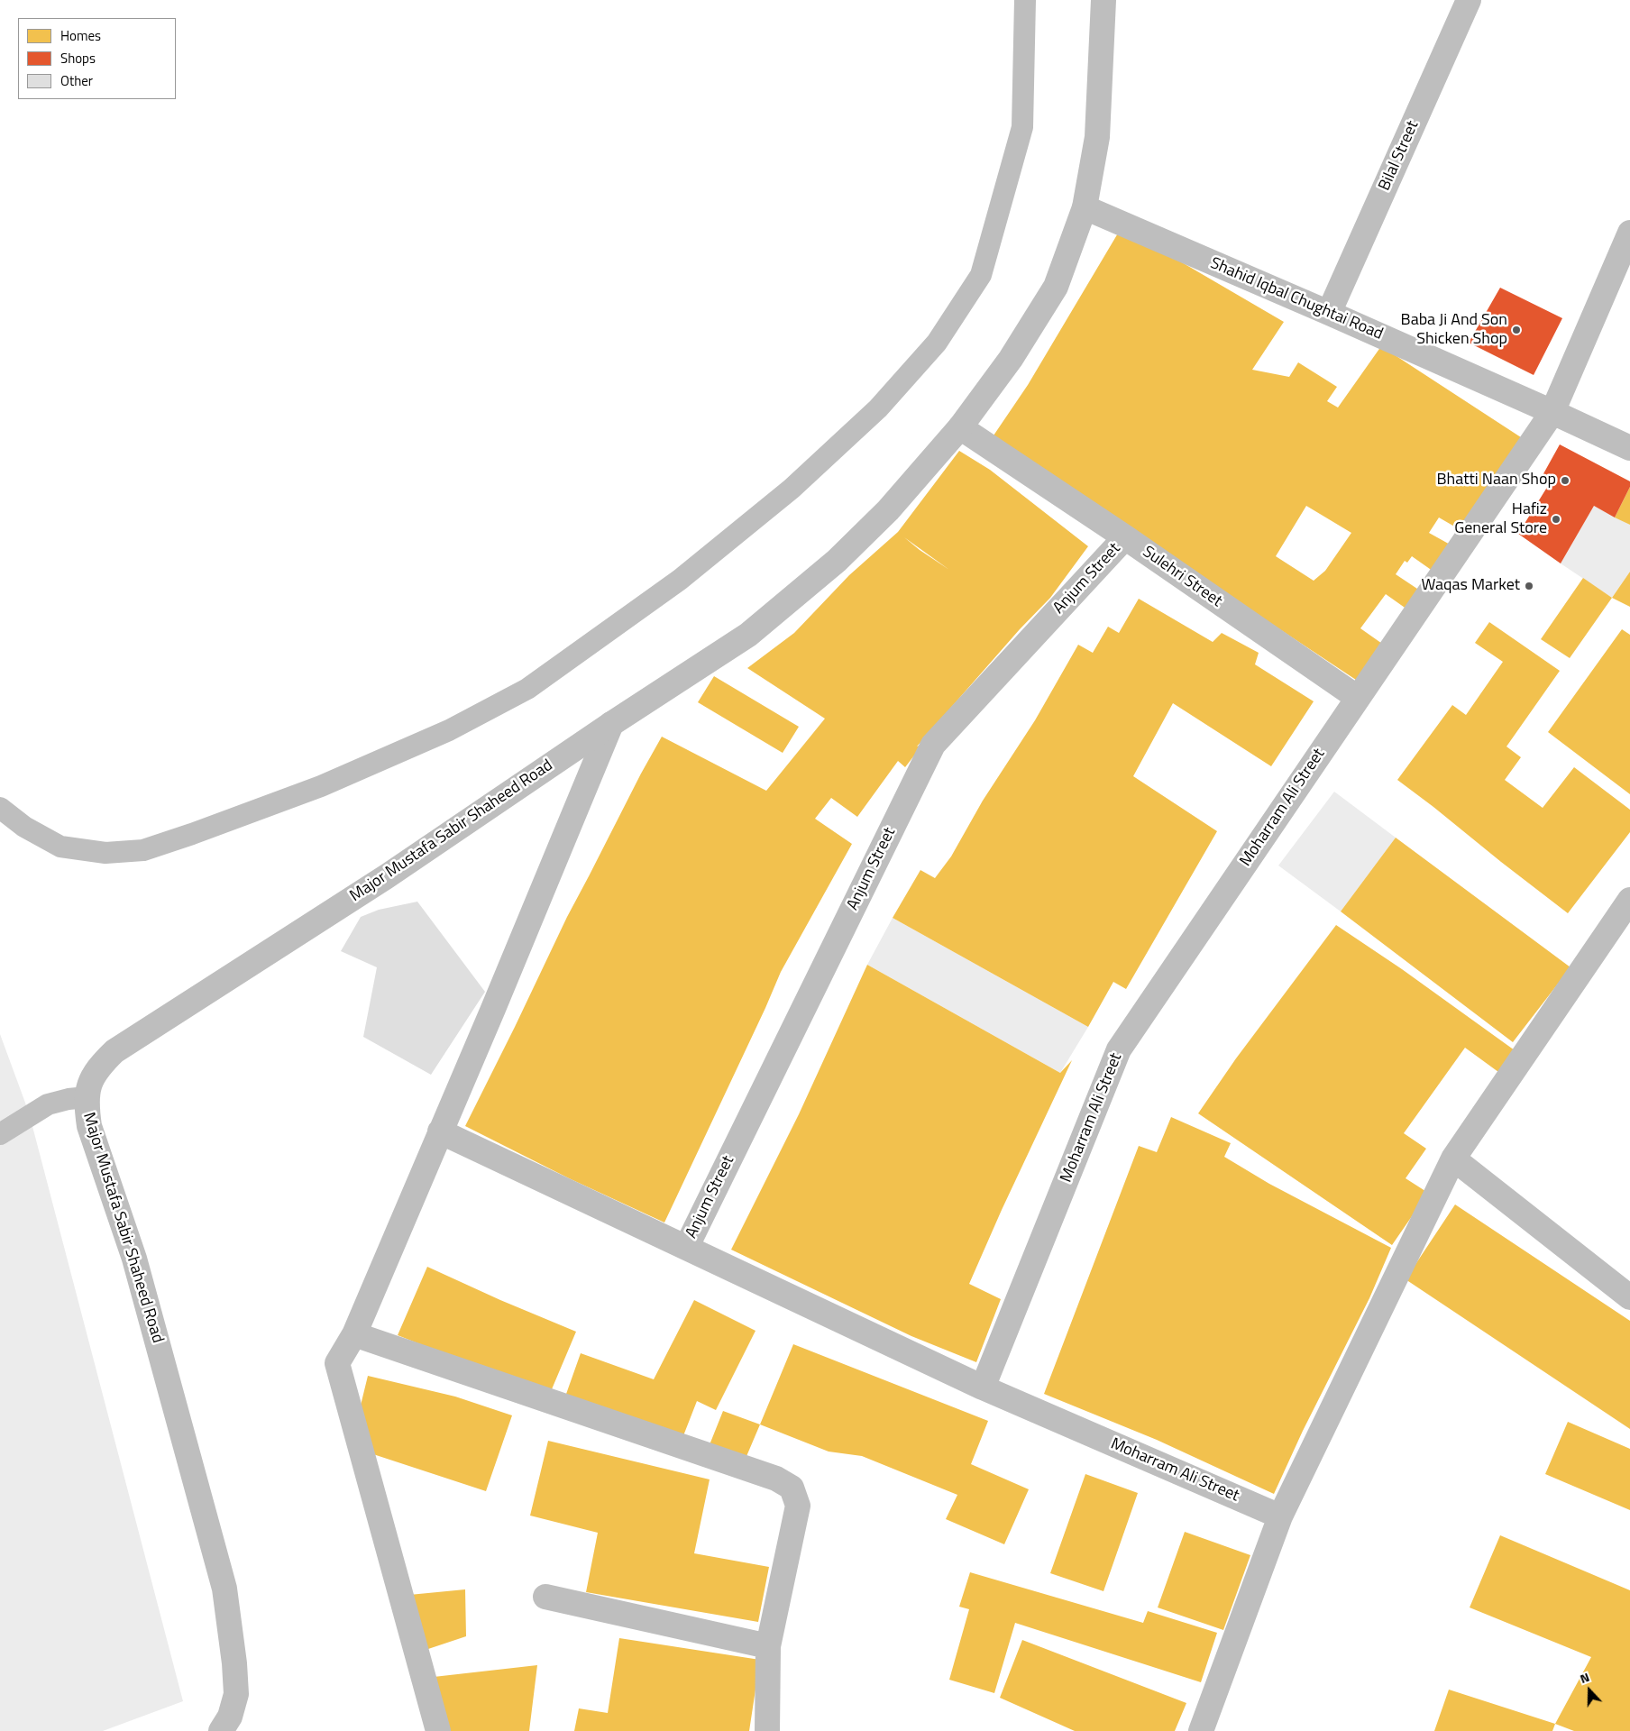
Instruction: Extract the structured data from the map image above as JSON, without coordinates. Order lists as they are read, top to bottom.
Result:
{
  "streets": {
    "street": [
      "Bilal Street",
      "Shahid Iqbal Chughtai Road",
      "Sulehri Street",
      "Anjum Street",
      "Moharram Ali Street",
      "Major Mustafa Sabir Shaheed Road"
    ]
  },
  "crossings": [
    ["Bilal Street", "Shahid Iqbal Chughtai Road"],
    ["Shahid Iqbal Chughtai Road", "Moharram Ali Street"],
    ["Shahid Iqbal Chughtai Road", "Major Mustafa Sabir Shaheed Road"],
    ["Sulehri Street", "Anjum Street"],
    ["Sulehri Street", "Moharram Ali Street"],
    ["Sulehri Street", "Major Mustafa Sabir Shaheed Road"]
  ],
  "places": [
    "Baba Ji And Son Shicken Shop",
    "Bhatti Naan Shop",
    "Hafiz General Store",
    "Waqas Market"
  ],
  "legend": ["Homes", "Shops", "Other"],
  "north": "top"
}
